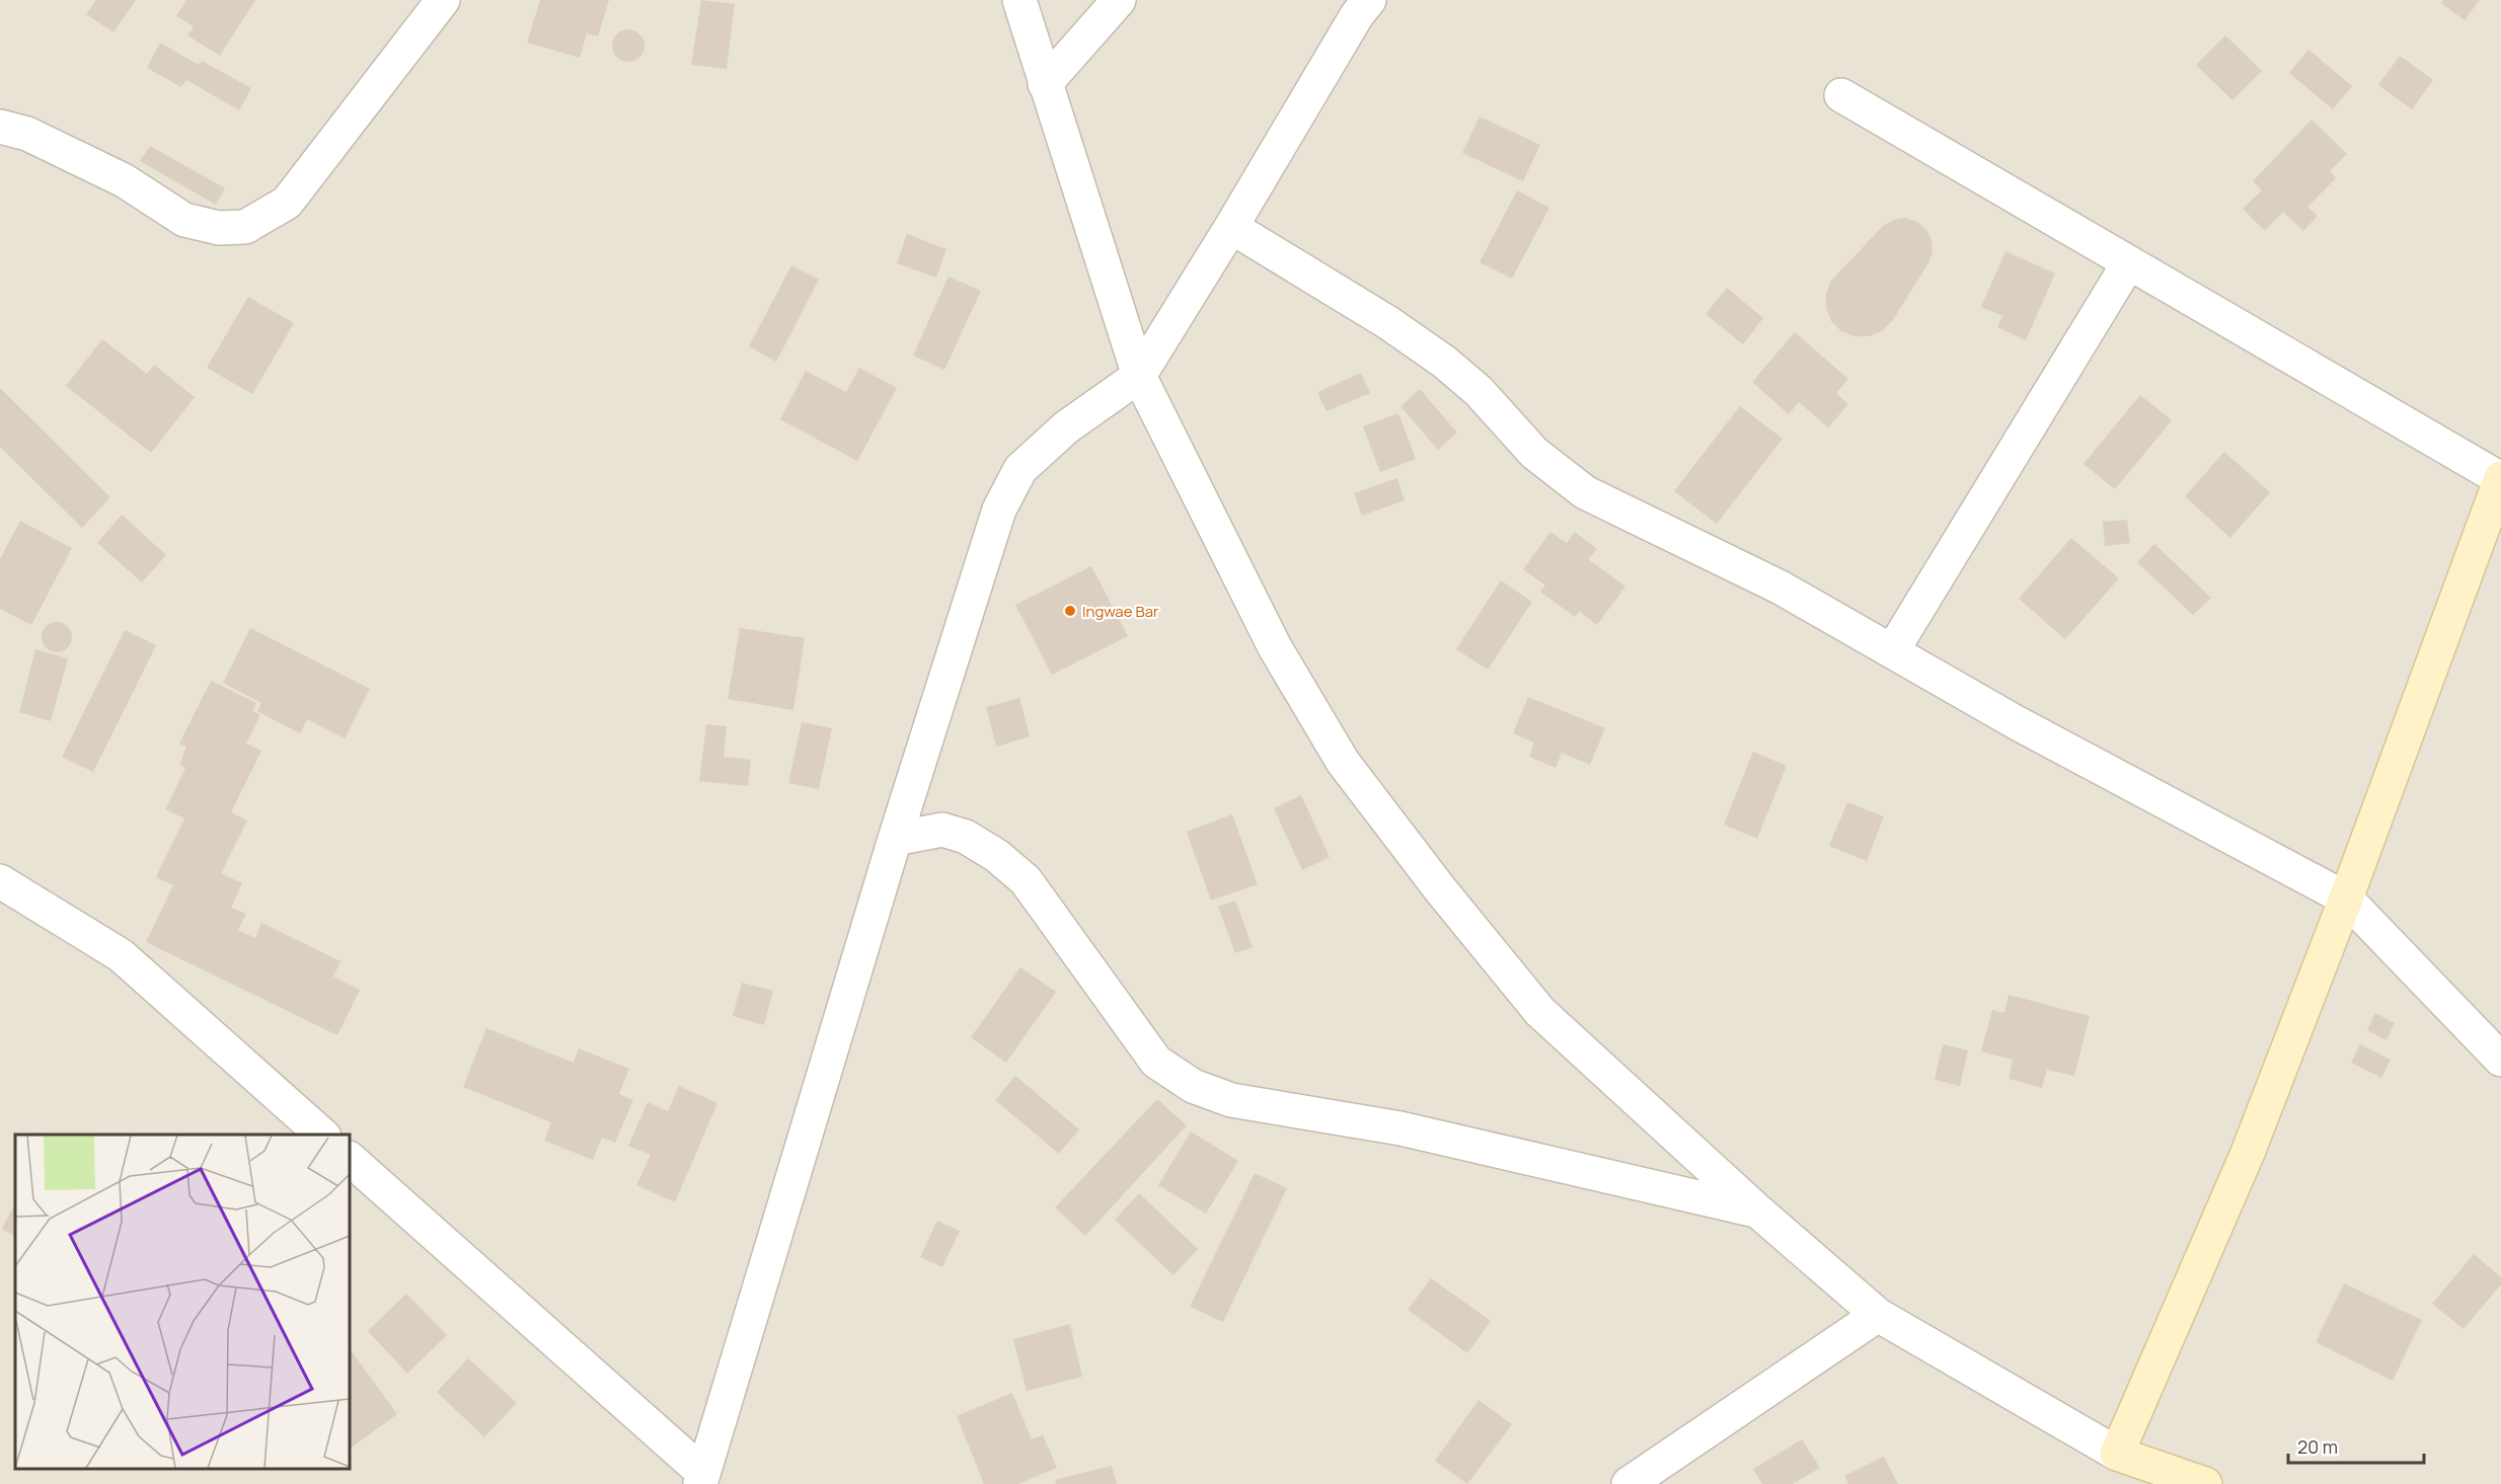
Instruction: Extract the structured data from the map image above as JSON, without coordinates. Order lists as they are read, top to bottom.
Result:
{
  "places": ["Ingwae Bar"],
  "scale_bar": "20 m"
}
